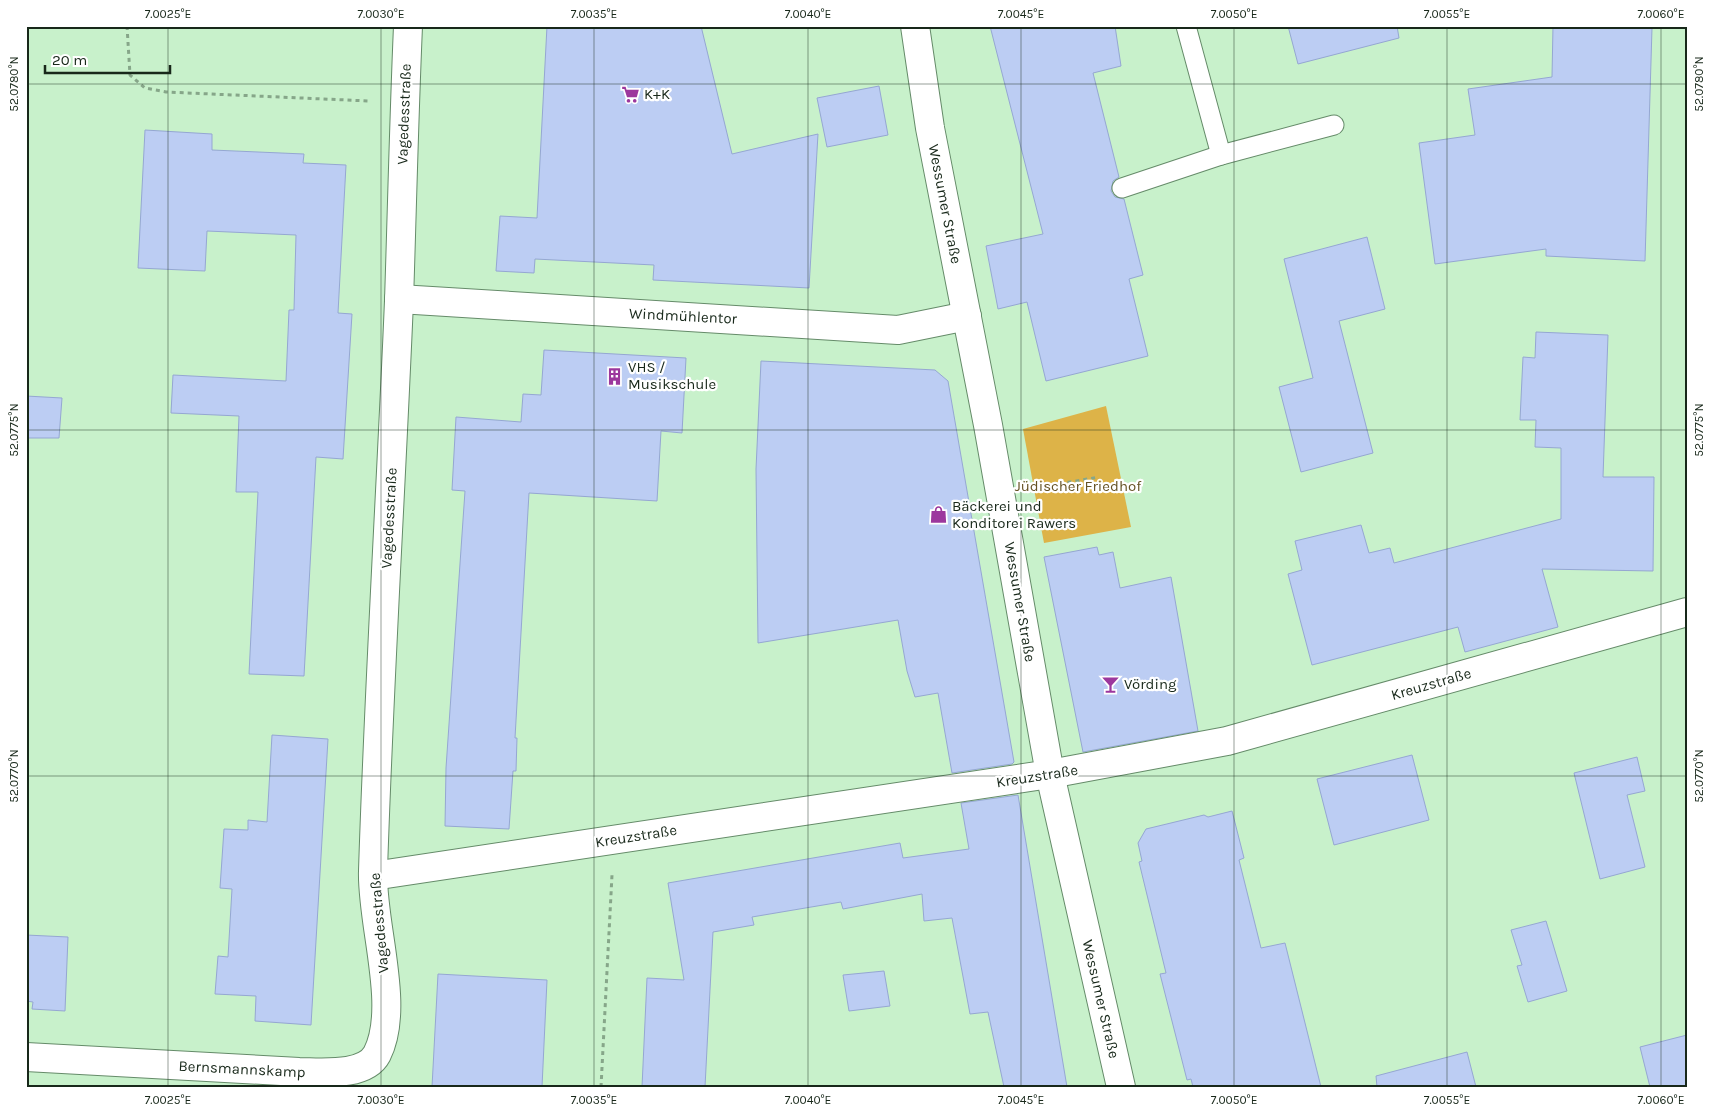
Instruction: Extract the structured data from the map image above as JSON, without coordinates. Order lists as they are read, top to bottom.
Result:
{
  "streets": {
    "street": [
      "Vagedesstraße",
      "Wessumer Straße",
      "Windmühlentor",
      "Kreuzstraße",
      "Bernsmannskamp"
    ]
  },
  "crossings": [
    ["Vagedesstraße", "Windmühlentor"],
    ["Vagedesstraße", "Kreuzstraße"],
    ["Vagedesstraße", "Bernsmannskamp"],
    ["Wessumer Straße", "Windmühlentor"],
    ["Wessumer Straße", "Kreuzstraße"]
  ],
  "parks": ["Jüdischer Friedhof"],
  "places": {
    "supermarket": ["K+K"],
    "building": ["VHS / Musikschule"],
    "shop": ["Bäckerei und Konditorei Rawers"],
    "bar": ["Vörding"]
  },
  "scale_bar": "20 m",
  "coordinates": [
    "7.0025°E",
    "7.0030°E",
    "7.0035°E",
    "7.0040°E",
    "7.0045°E",
    "7.0050°E",
    "7.0055°E",
    "7.0060°E",
    "52.0780°N",
    "52.0775°N",
    "52.0770°N"
  ]
}
